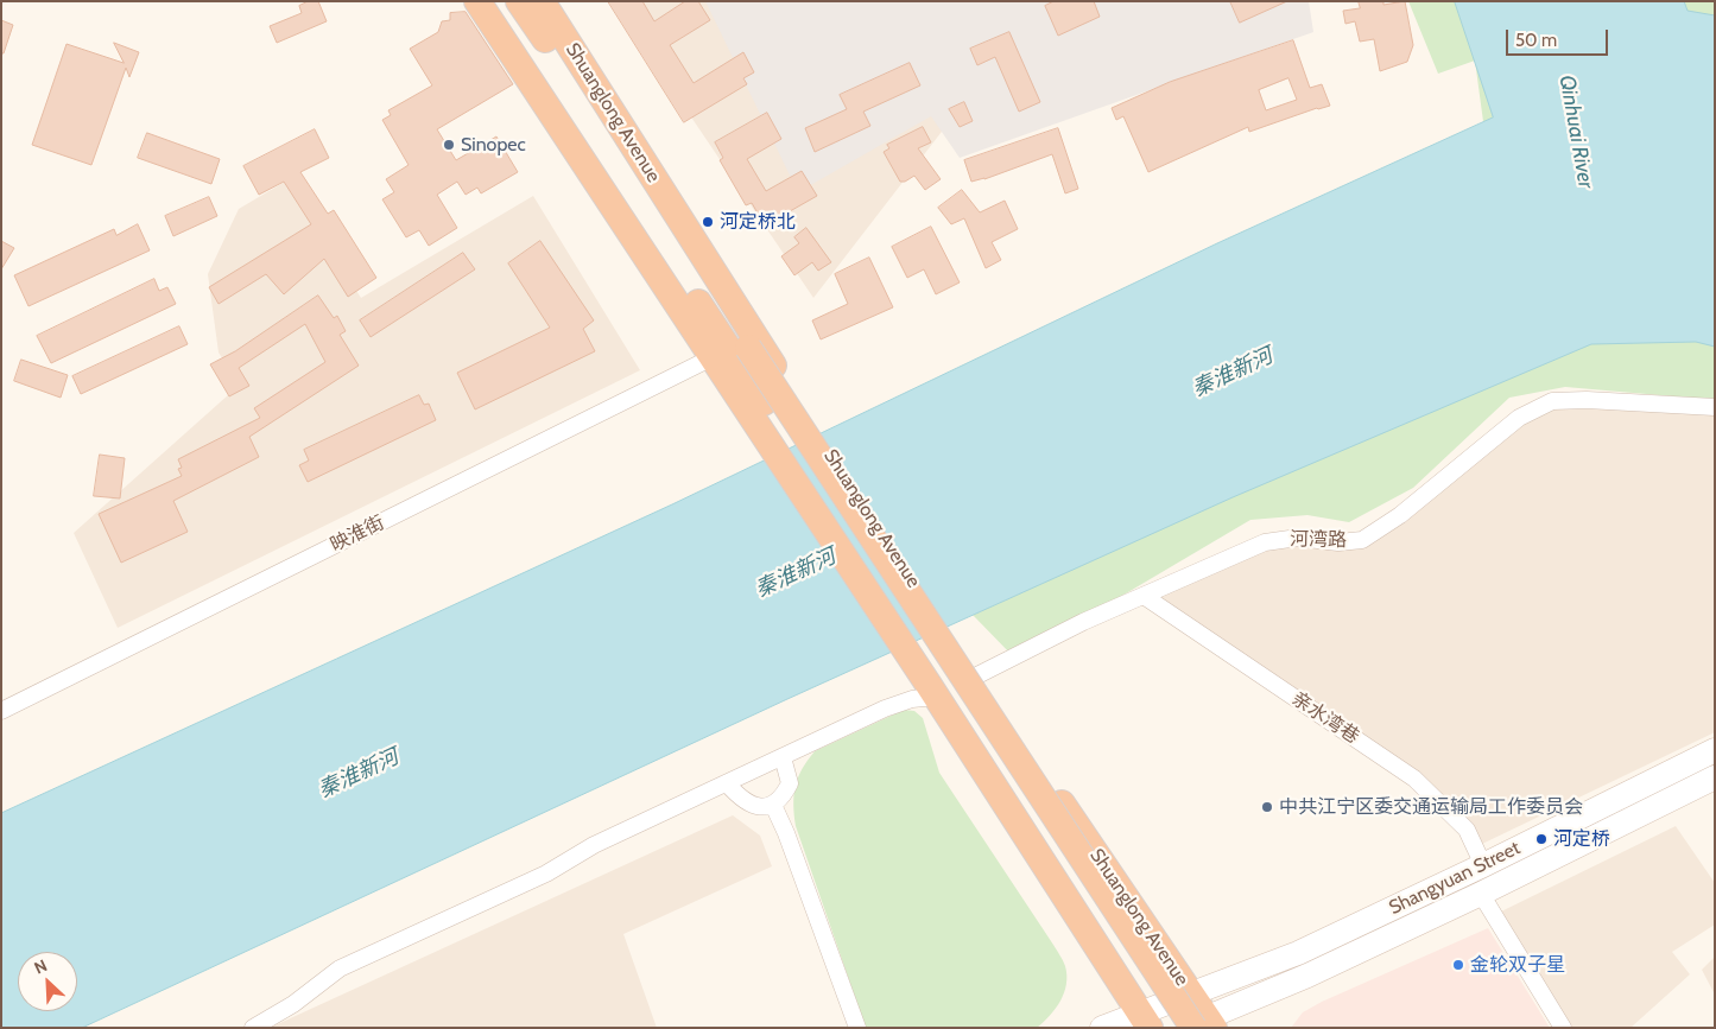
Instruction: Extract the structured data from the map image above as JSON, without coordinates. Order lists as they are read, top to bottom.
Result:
{
  "streets": {
    "highway": ["Shuanglong Avenue"],
    "main road": ["Shangyuan Street"],
    "street": ["映淮街", "河湾路", "亲水湾巷"]
  },
  "crossings": [
    ["Shuanglong Avenue", "河湾路"],
    ["Shuanglong Avenue", "Shangyuan Street"],
    ["河湾路", "亲水湾巷"],
    ["亲水湾巷", "Shangyuan Street"]
  ],
  "water": ["Qinhuai River", "秦淮新河"],
  "places": [
    "Sinopec",
    "河定桥北",
    "中共江宁区委交通运输局工作委员会",
    "河定桥",
    "金轮双子星"
  ],
  "scale_bar": "50 m",
  "north": "top left"
}
